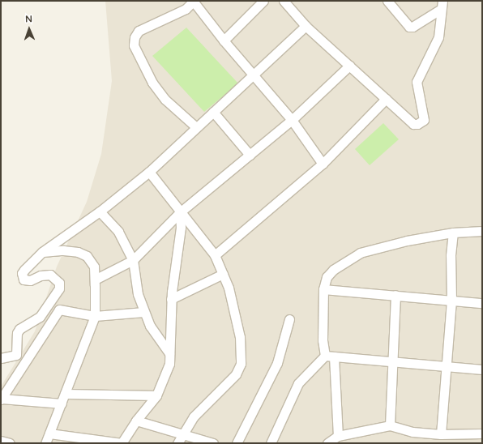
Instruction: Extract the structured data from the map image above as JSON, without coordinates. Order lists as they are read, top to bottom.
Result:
{
  "north": "top"
}
